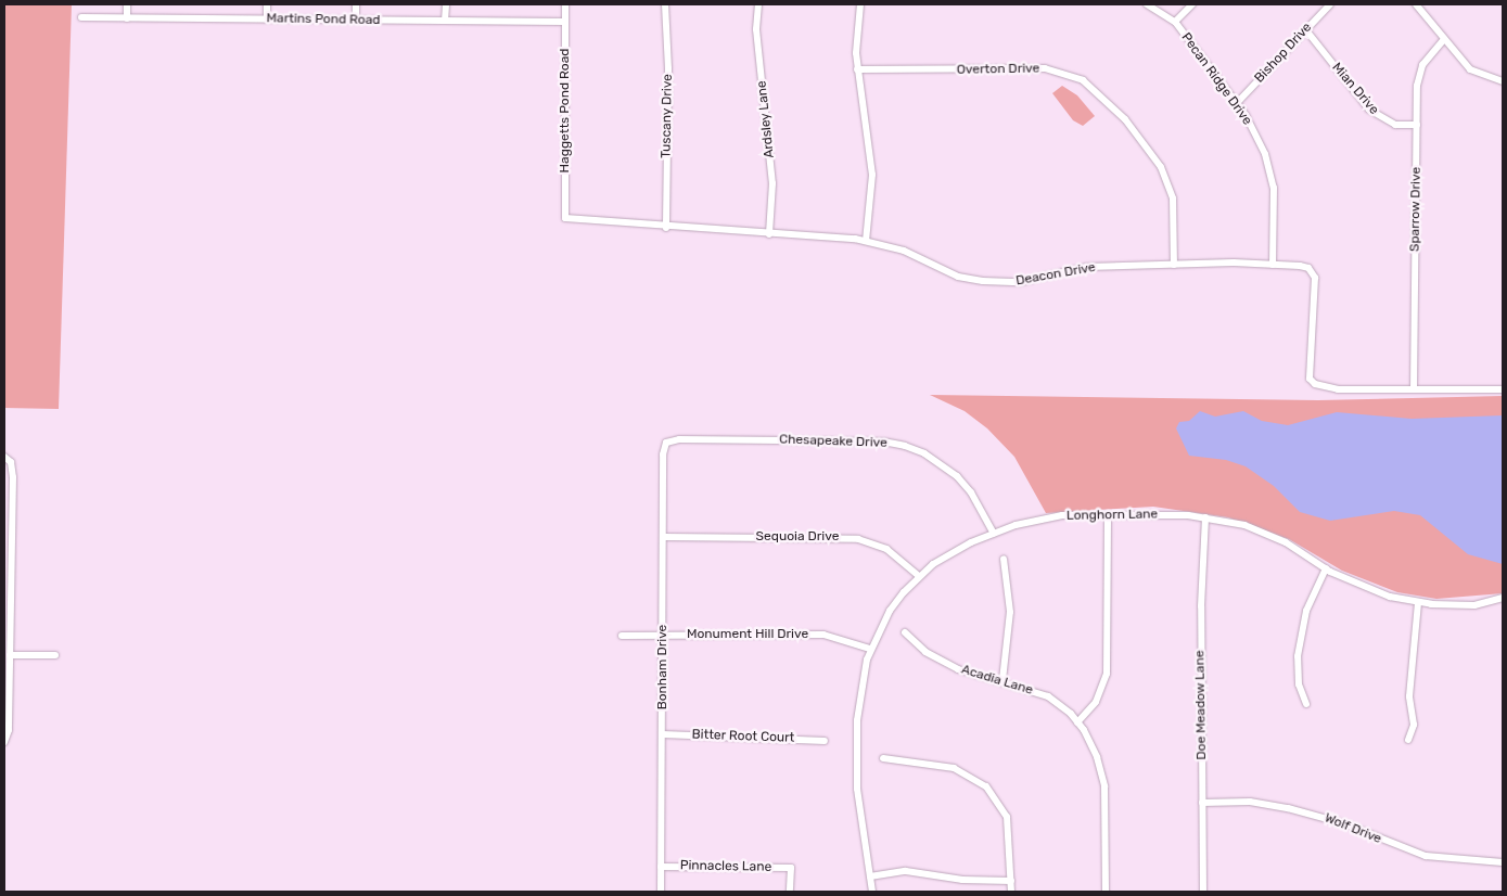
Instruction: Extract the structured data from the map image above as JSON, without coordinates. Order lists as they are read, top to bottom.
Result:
{
  "streets": {
    "street": [
      "Martins Pond Road",
      "Bishop Drive",
      "Overton Drive",
      "Pecan Ridge Drive",
      "Mian Drive",
      "Haggetts Pond Road",
      "Tuscany Drive",
      "Ardsley Lane",
      "Sparrow Drive",
      "Deacon Drive",
      "Chesapeake Drive",
      "Longhorn Lane",
      "Sequoia Drive",
      "Monument Hill Drive",
      "Bonham Drive",
      "Acadia Lane",
      "Doe Meadow Lane",
      "Bitter Root Court",
      "Wolf Drive",
      "Pinnacles Lane"
    ]
  },
  "crossings": [
    ["Martins Pond Road", "Haggetts Pond Road"],
    ["Bishop Drive", "Pecan Ridge Drive"],
    ["Bishop Drive", "Mian Drive"],
    ["Overton Drive", "Deacon Drive"],
    ["Pecan Ridge Drive", "Deacon Drive"],
    ["Mian Drive", "Sparrow Drive"],
    ["Haggetts Pond Road", "Deacon Drive"],
    ["Tuscany Drive", "Deacon Drive"],
    ["Ardsley Lane", "Deacon Drive"],
    ["Sparrow Drive", "Deacon Drive"],
    ["Chesapeake Drive", "Longhorn Lane"],
    ["Chesapeake Drive", "Bonham Drive"],
    ["Longhorn Lane", "Sequoia Drive"],
    ["Longhorn Lane", "Monument Hill Drive"],
    ["Longhorn Lane", "Doe Meadow Lane"],
    ["Sequoia Drive", "Bonham Drive"],
    ["Monument Hill Drive", "Bonham Drive"],
    ["Bonham Drive", "Bitter Root Court"],
    ["Bonham Drive", "Pinnacles Lane"],
    ["Doe Meadow Lane", "Wolf Drive"]
  ]
}
